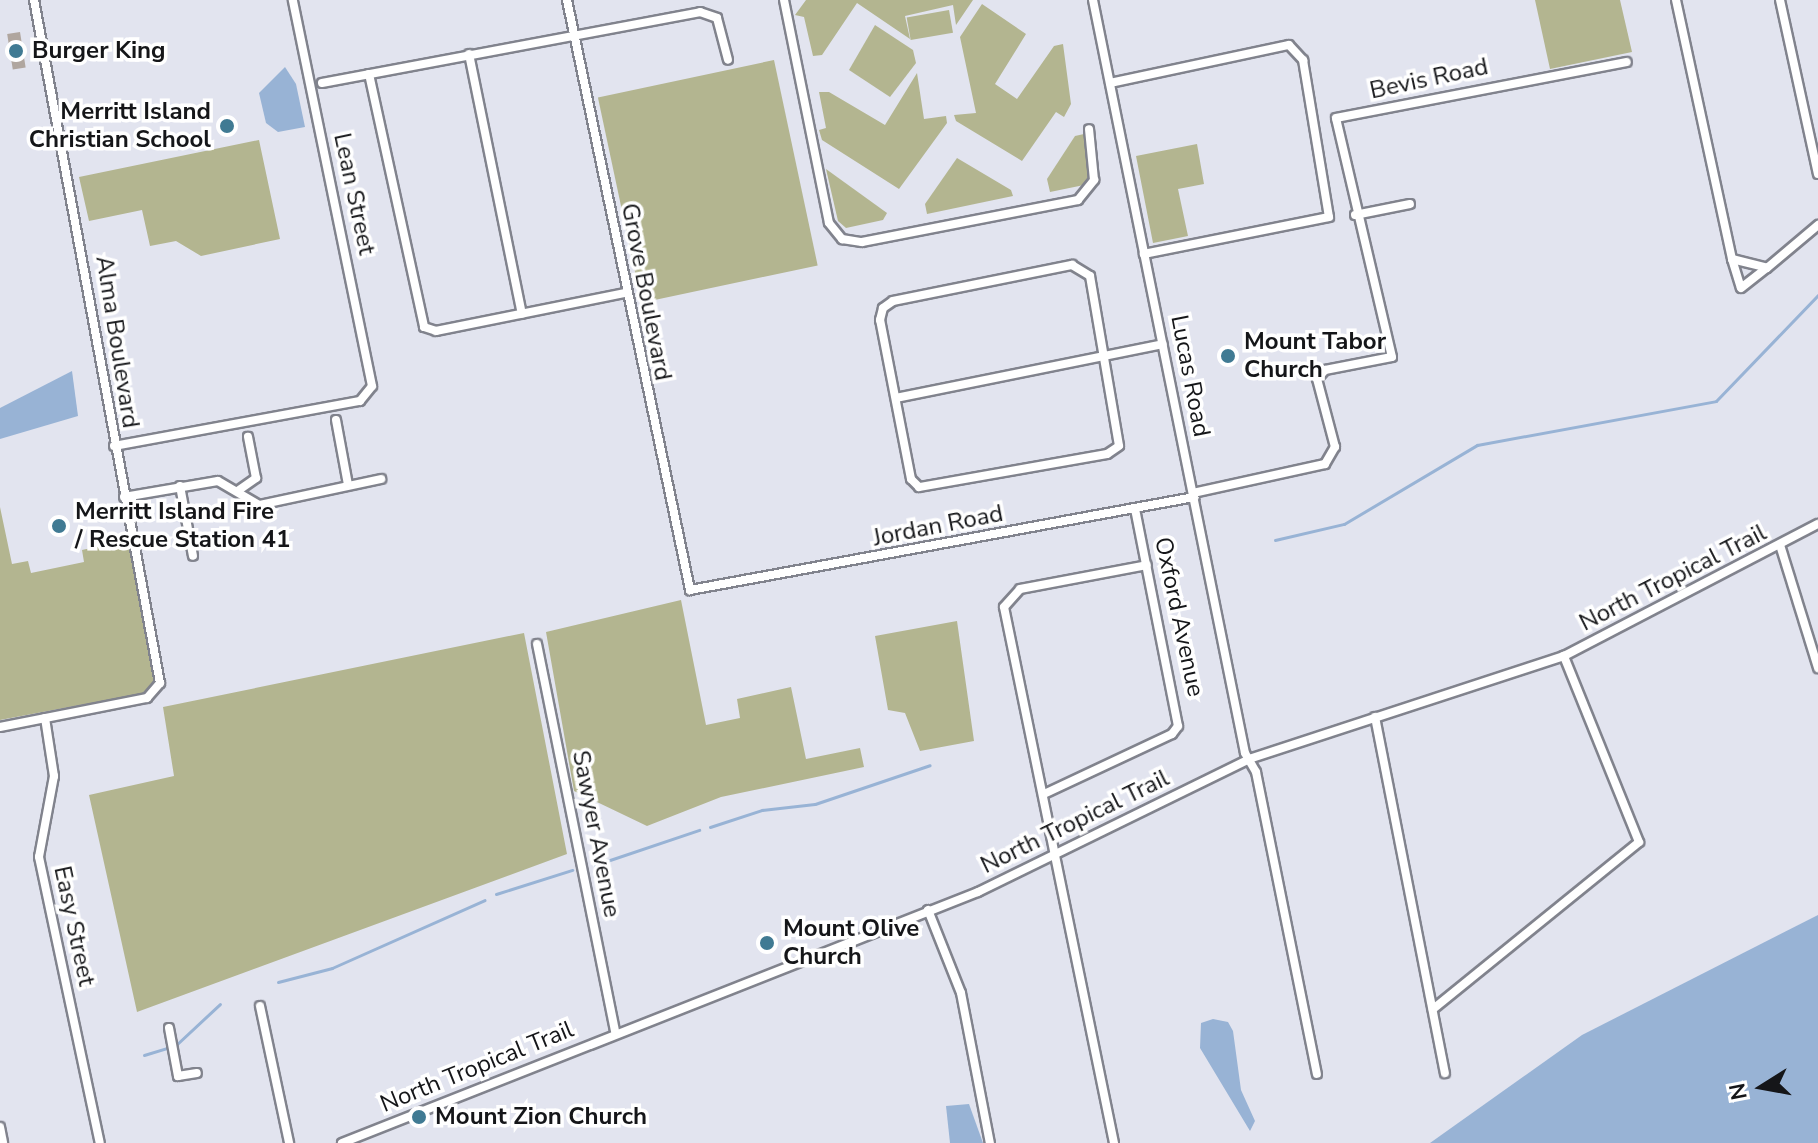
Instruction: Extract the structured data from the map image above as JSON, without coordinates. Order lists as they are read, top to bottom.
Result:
{
  "streets": {
    "street": [
      "Bevis Road",
      "Lean Street",
      "Grove Boulevard",
      "Alma Boulevard",
      "Lucas Road",
      "Jordan Road",
      "North Tropical Trail",
      "Oxford Avenue",
      "Sawyer Avenue",
      "Easy Street"
    ]
  },
  "crossings": [
    ["Bevis Road", "Lucas Road"],
    ["Bevis Road", "Jordan Road"],
    ["Lean Street", "Alma Boulevard"],
    ["Grove Boulevard", "Jordan Road"],
    ["Alma Boulevard", "Easy Street"],
    ["Lucas Road", "Jordan Road"],
    ["Lucas Road", "North Tropical Trail"],
    ["Jordan Road", "Oxford Avenue"],
    ["North Tropical Trail", "Sawyer Avenue"]
  ],
  "places": [
    "Burger King",
    "Merritt Island Christian School",
    "Mount Tabor Church",
    "Merritt Island Fire / Rescue Station 41",
    "Mount Olive Church",
    "Mount Zion Church"
  ],
  "north": "left"
}
